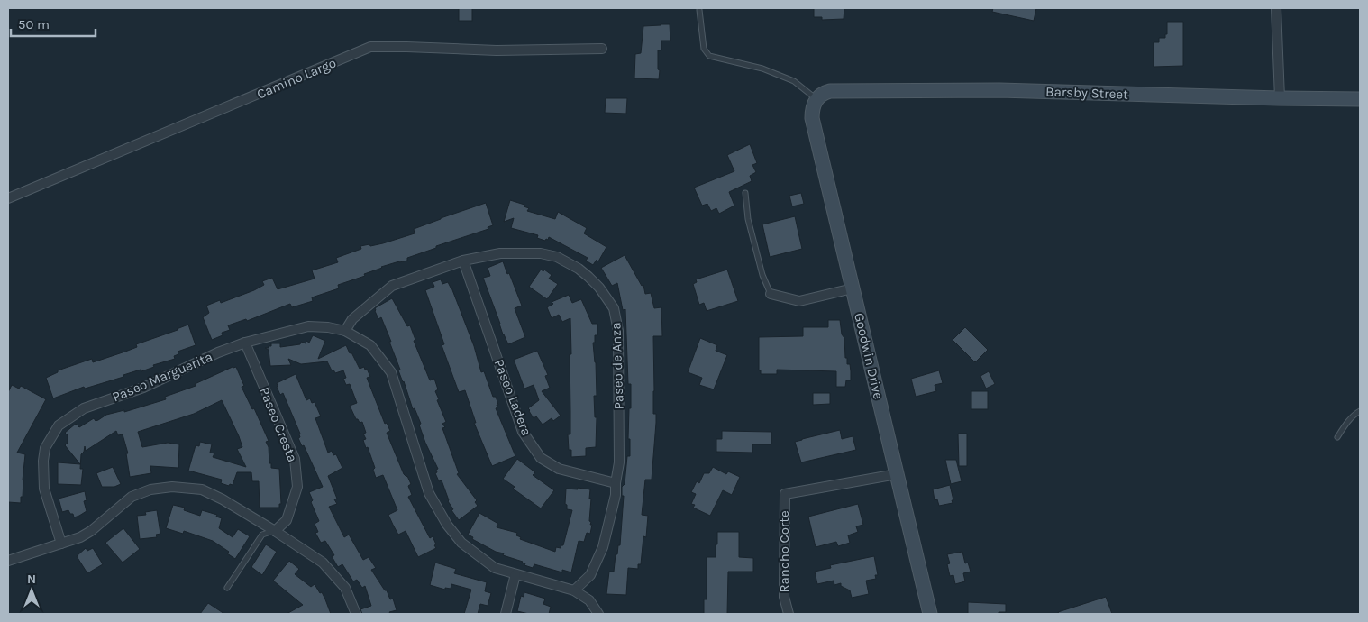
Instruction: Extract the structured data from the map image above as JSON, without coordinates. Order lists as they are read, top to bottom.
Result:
{
  "streets": {
    "street": [
      "Camino Largo",
      "Barsby Street",
      "Goodwin Drive",
      "Paseo de Anza",
      "Paseo Marguerita",
      "Paseo Ladera",
      "Paseo Cresta",
      "Rancho Corte"
    ]
  },
  "crossings": [
    ["Barsby Street", "Goodwin Drive"],
    ["Goodwin Drive", "Rancho Corte"],
    ["Paseo de Anza", "Paseo Marguerita"],
    ["Paseo de Anza", "Paseo Ladera"],
    ["Paseo Marguerita", "Paseo Cresta"]
  ],
  "scale_bar": "50 m",
  "north": "top"
}
